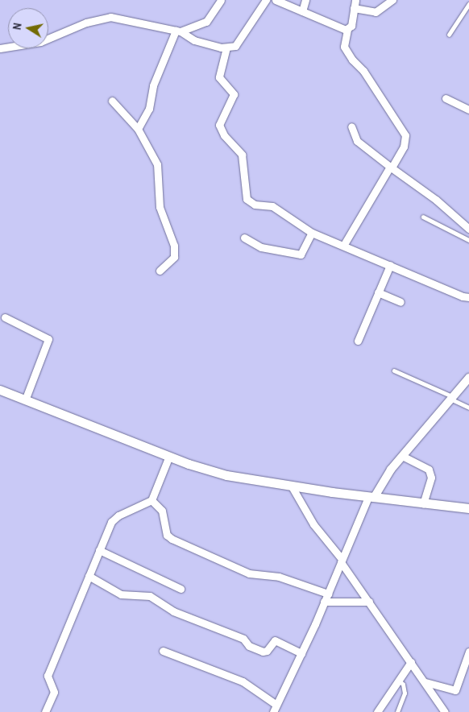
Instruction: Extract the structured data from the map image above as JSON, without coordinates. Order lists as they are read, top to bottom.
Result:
{
  "north": "left"
}
